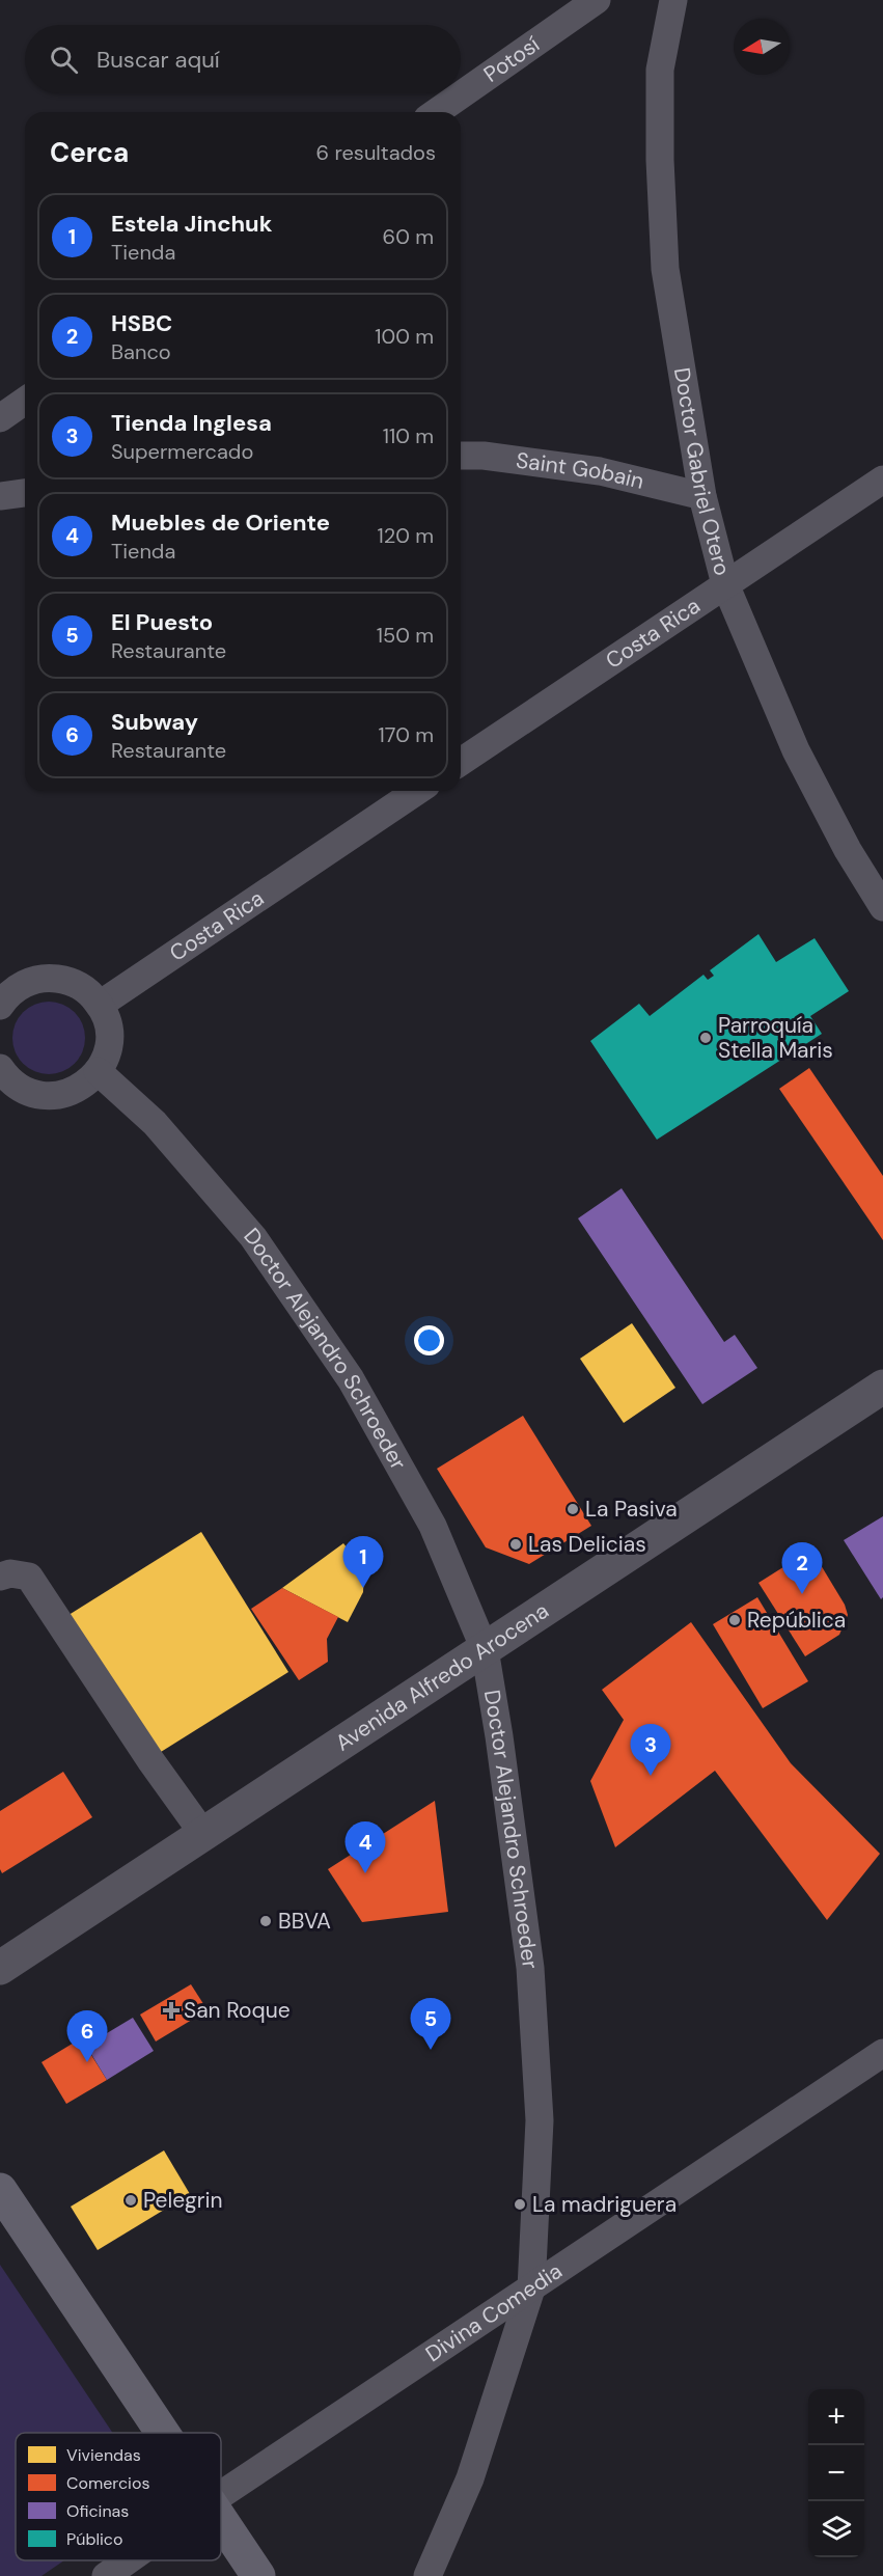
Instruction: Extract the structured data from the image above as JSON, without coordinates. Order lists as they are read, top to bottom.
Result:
{
  "streets": {
    "street": [
      "Potosí",
      "Doctor Gabriel Otero",
      "Saint Gobain",
      "Costa Rica",
      "Doctor Alejandro Schroeder",
      "Avenida Alfredo Arocena",
      "Divina Comedia"
    ]
  },
  "crossings": [
    ["Doctor Gabriel Otero", "Saint Gobain"],
    ["Doctor Gabriel Otero", "Costa Rica"],
    ["Doctor Alejandro Schroeder", "Avenida Alfredo Arocena"],
    ["Doctor Alejandro Schroeder", "Divina Comedia"]
  ],
  "places": {
    "other": [
      "Parroquía Stella Maris",
      "La Pasiva",
      "Las Delicias",
      "República",
      "BBVA",
      "Pelegrin",
      "La madriguera"
    ],
    "health": ["San Roque"]
  },
  "legend": [
    "Viviendas",
    "Comercios",
    "Oficinas",
    "Público"
  ],
  "north": "left",
  "page": {
    "search": "Buscar aquí",
    "heading": ["Cerca", "6 resultados"],
    "list": [
      {
        "mark": "1",
        "name": "Estela Jinchuk",
        "note": "Tienda",
        "value": "60 m"
      },
      {
        "mark": "2",
        "name": "HSBC",
        "note": "Banco",
        "value": "100 m"
      },
      {
        "mark": "3",
        "name": "Tienda Inglesa",
        "note": "Supermercado",
        "value": "110 m"
      },
      {
        "mark": "4",
        "name": "Muebles de Oriente",
        "note": "Tienda",
        "value": "120 m"
      },
      {
        "mark": "5",
        "name": "El Puesto",
        "note": "Restaurante",
        "value": "150 m"
      },
      {
        "mark": "6",
        "name": "Subway",
        "note": "Restaurante",
        "value": "170 m"
      }
    ],
    "pins": [
      "1",
      "2",
      "3",
      "4",
      "5",
      "6"
    ],
    "map_buttons": ["+", "−"]
  }
}
